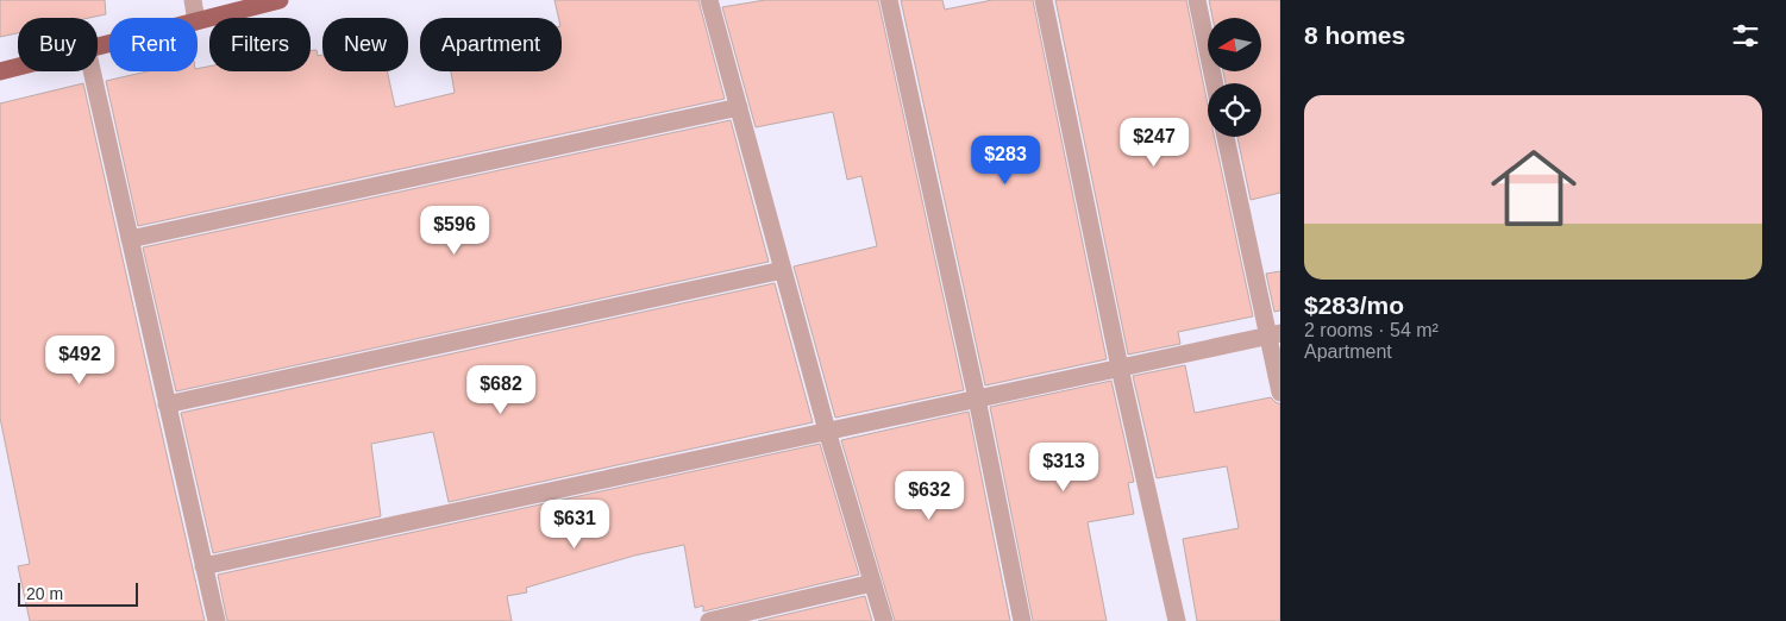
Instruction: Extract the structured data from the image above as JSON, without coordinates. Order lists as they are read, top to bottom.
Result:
{
  "scale_bar": "20 m",
  "north": "left",
  "page": {
    "heading": "8 homes",
    "chip": [
      "Buy",
      "Rent",
      "Filters",
      "New",
      "Apartment"
    ],
    "list": [
      {
        "name": "$283/mo",
        "note": "2 rooms · 54 m² · Apartment"
      }
    ],
    "price": [
      "$247",
      "$283",
      "$596",
      "$492",
      "$682",
      "$313",
      "$632",
      "$631"
    ],
    "scale": "20 m"
  }
}
